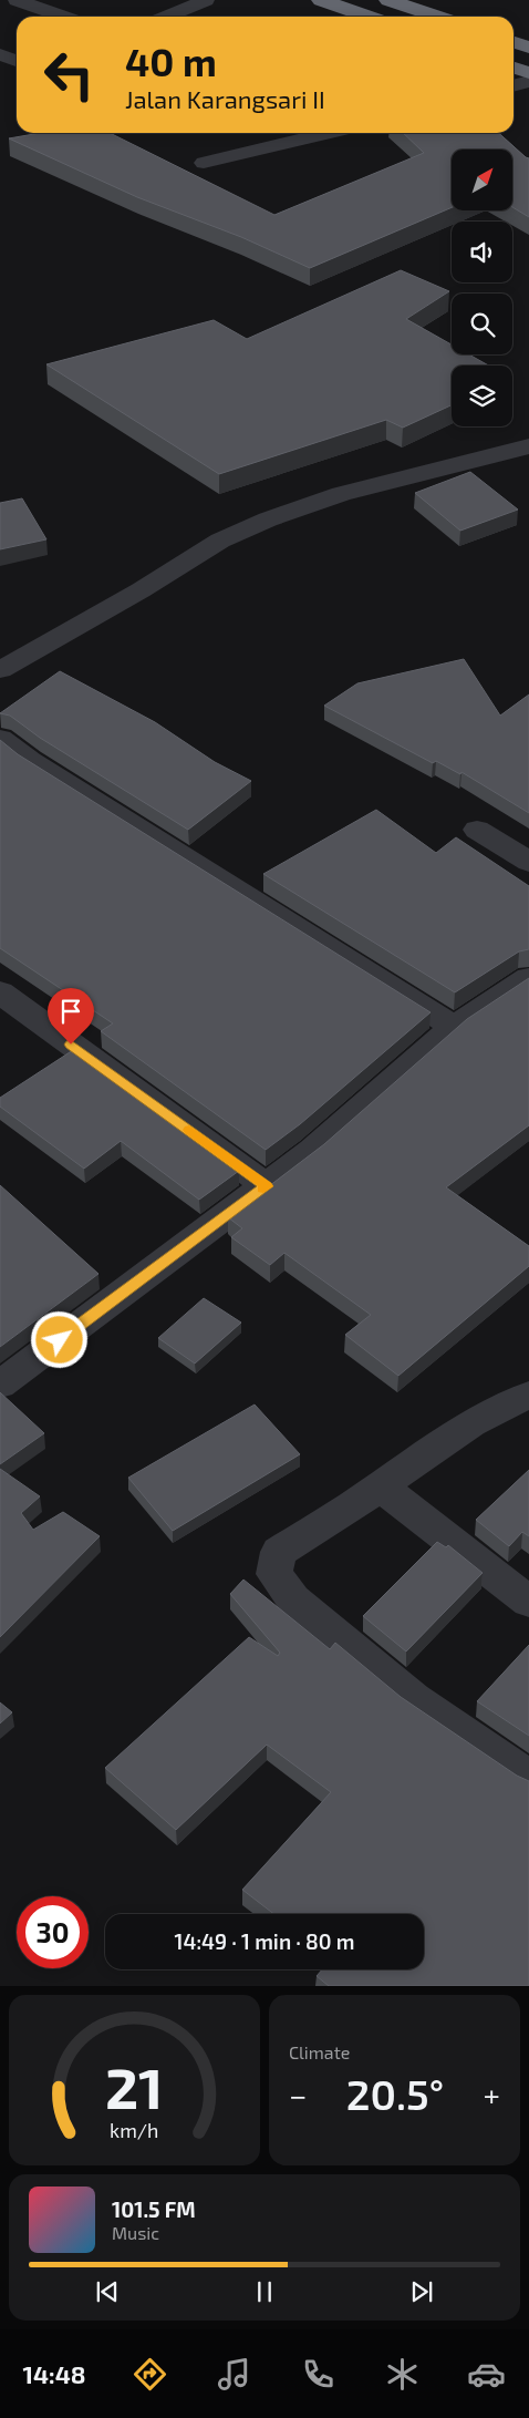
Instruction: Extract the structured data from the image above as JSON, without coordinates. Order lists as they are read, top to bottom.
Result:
{
  "north": "top right",
  "page": {
    "turn": ["40 m", "Jalan Karangsari II"],
    "limit": "30",
    "trip": "14:49 · 1 min · 80 m",
    "tile": "Climate",
    "heat": ["−", "20.5°", "+"],
    "song": ["101.5 FM", "Music"],
    "tabs": "14:48",
    "gauge": ["21", "km/h"]
  }
}
